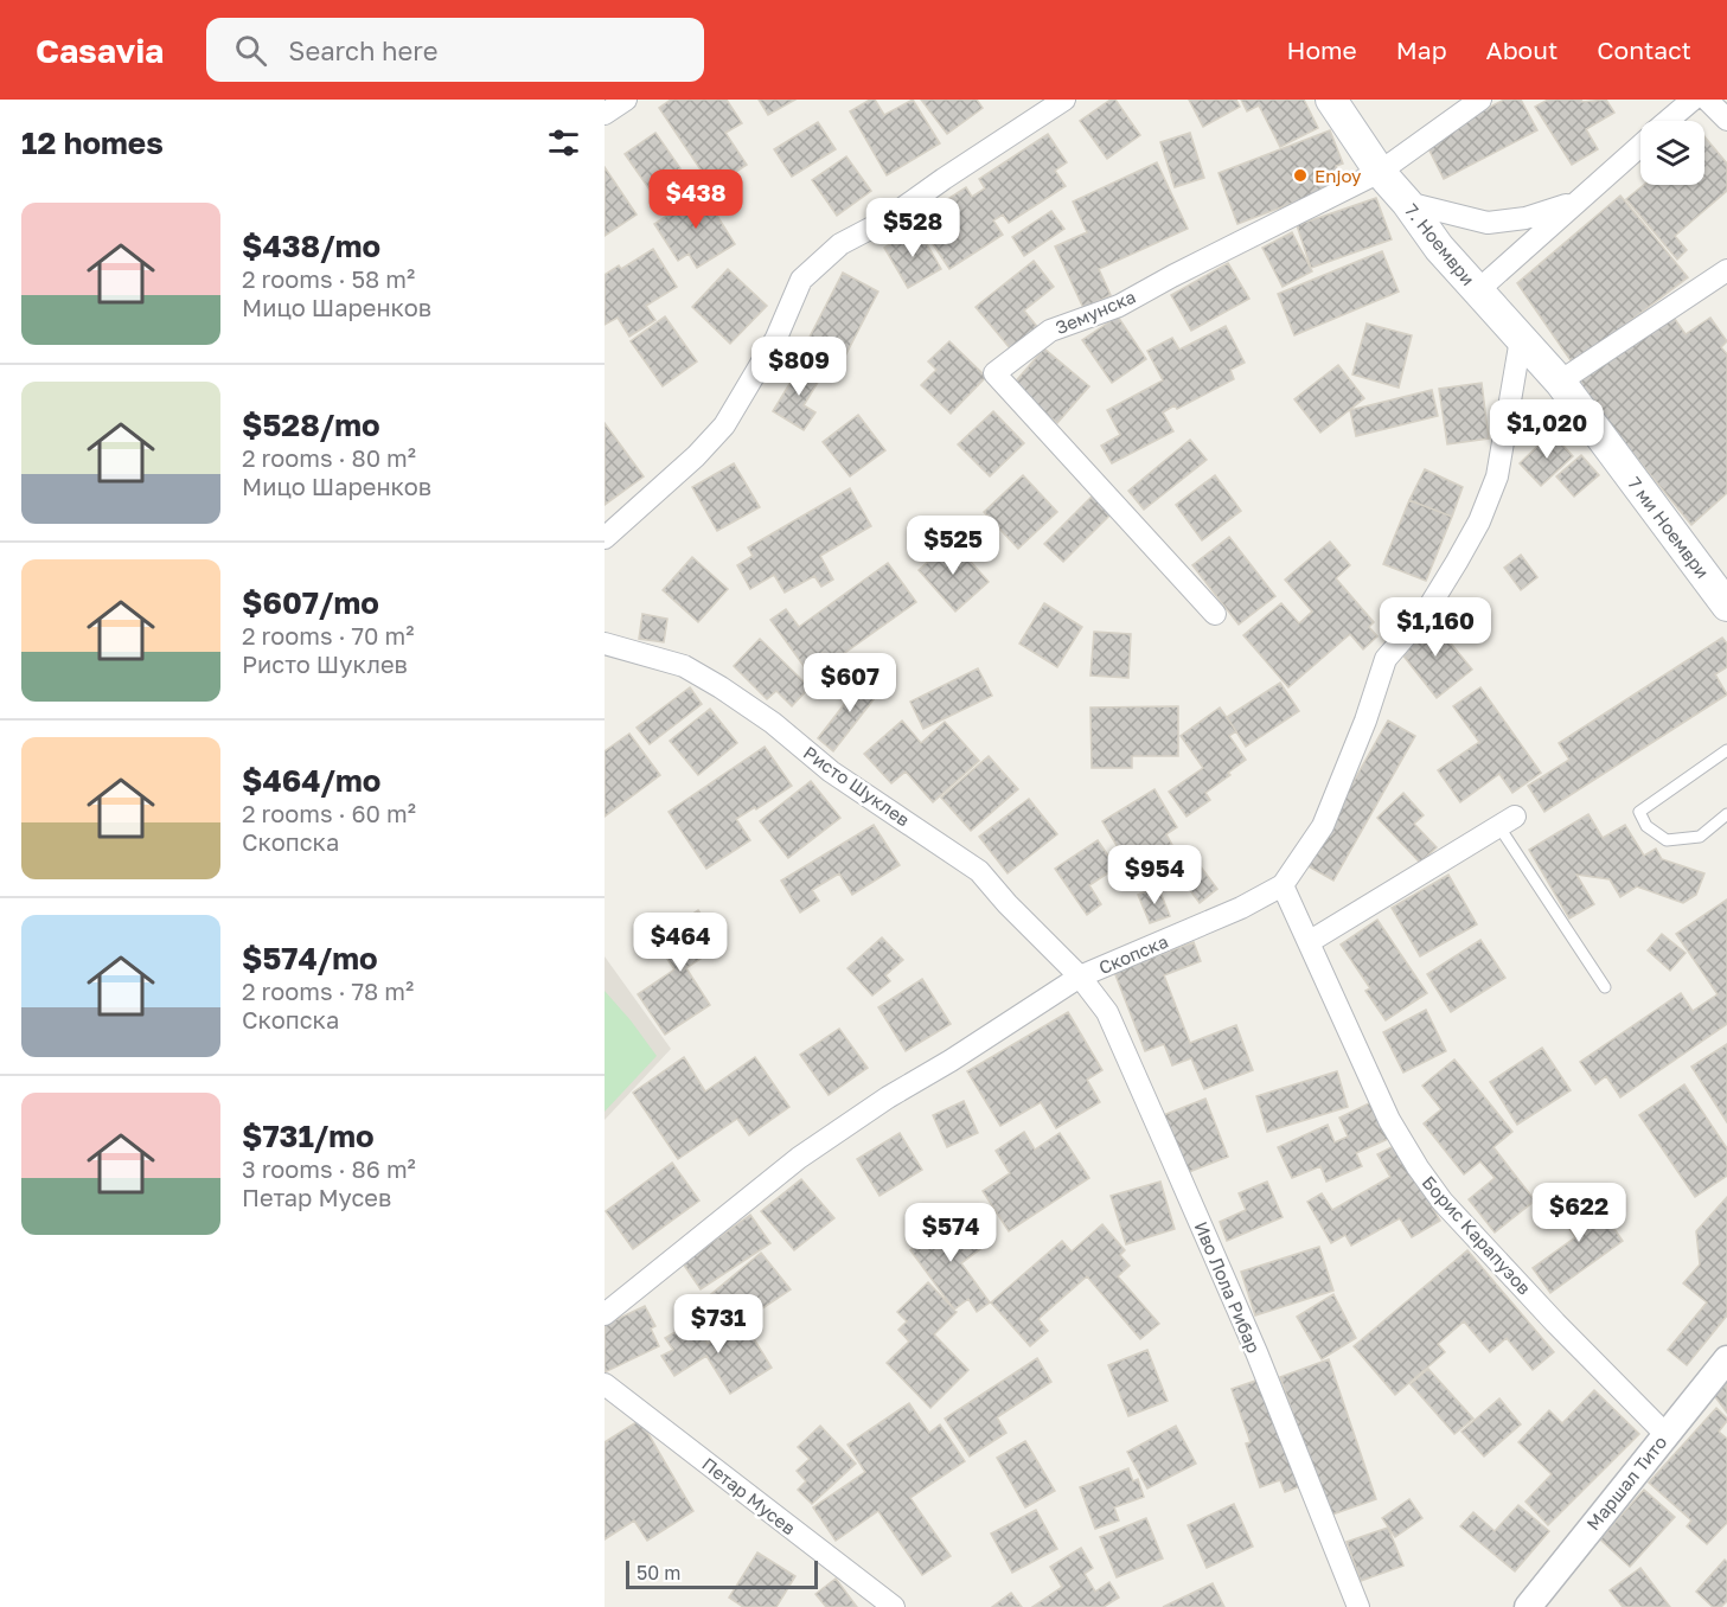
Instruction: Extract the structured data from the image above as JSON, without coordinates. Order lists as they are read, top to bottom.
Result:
{
  "streets": {
    "main road": ["7. Ноември", "7 ми Ноември"],
    "street": [
      "Земунска",
      "Ристо Шуклев",
      "Скопска",
      "Борис Карапузов",
      "Иво Лола Рибар",
      "Маршал Тито",
      "Петар Мусев"
    ]
  },
  "crossings": [
    ["7. Ноември", "Земунска"],
    ["7. Ноември", "7 ми Ноември"],
    ["7. Ноември", "Скопска"],
    ["Ристо Шуклев", "Скопска"],
    ["Ристо Шуклев", "Иво Лола Рибар"],
    ["Скопска", "Борис Карапузов"],
    ["Скопска", "Иво Лола Рибар"],
    ["Борис Карапузов", "Маршал Тито"]
  ],
  "places": ["Enjoy"],
  "scale_bar": "50 m",
  "page": {
    "header": "Casavia",
    "search": "Search here",
    "nav": [
      "Home",
      "Map",
      "About",
      "Contact"
    ],
    "heading": "12 homes",
    "price": [
      "$438",
      "$528",
      "$809",
      "$1,020",
      "$525",
      "$1,160",
      "$607",
      "$954",
      "$464",
      "$622",
      "$574",
      "$731"
    ],
    "list": [
      {
        "name": "$438/mo",
        "note": "2 rooms · 58 m² · Мицо Шаренков"
      },
      {
        "name": "$528/mo",
        "note": "2 rooms · 80 m² · Мицо Шаренков"
      },
      {
        "name": "$607/mo",
        "note": "2 rooms · 70 m² · Ристо Шуклев"
      },
      {
        "name": "$464/mo",
        "note": "2 rooms · 60 m² · Скопска"
      },
      {
        "name": "$574/mo",
        "note": "2 rooms · 78 m² · Скопска"
      },
      {
        "name": "$731/mo",
        "note": "3 rooms · 86 m² · Петар Мусев"
      }
    ],
    "scale": "50 m"
  }
}
